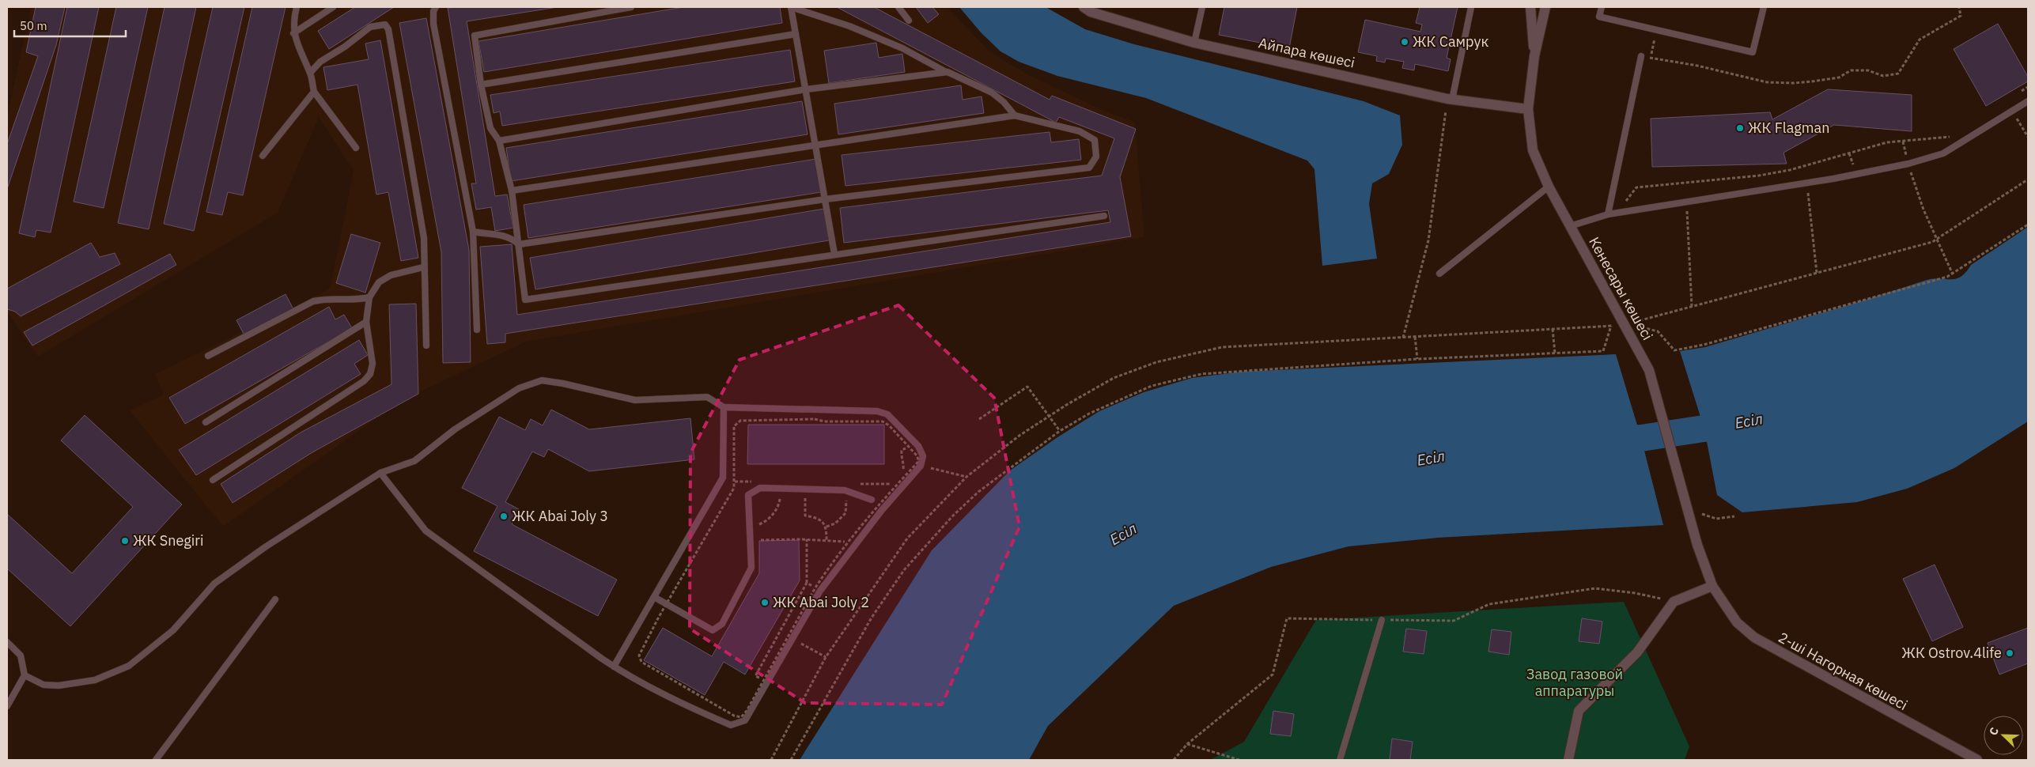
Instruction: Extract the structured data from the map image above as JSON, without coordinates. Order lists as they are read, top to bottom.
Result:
{
  "streets": {
    "street": ["Айпара көшесі", "Кенесары көшесі", "2-ші Нагорная көшесі"]
  },
  "crossings": [
    ["Айпара көшесі", "Кенесары көшесі"],
    ["Кенесары көшесі", "2-ші Нагорная көшесі"]
  ],
  "water": ["Есіл"],
  "parks": ["Завод газовой аппаратуры"],
  "places": [
    "ЖК Самрук",
    "ЖК Flagman",
    "ЖК Abai Joly 3",
    "ЖК Snegiri",
    "ЖК Abai Joly 2",
    "ЖК Ostrov.4life"
  ],
  "scale_bar": "50 m",
  "north": "top left"
}
